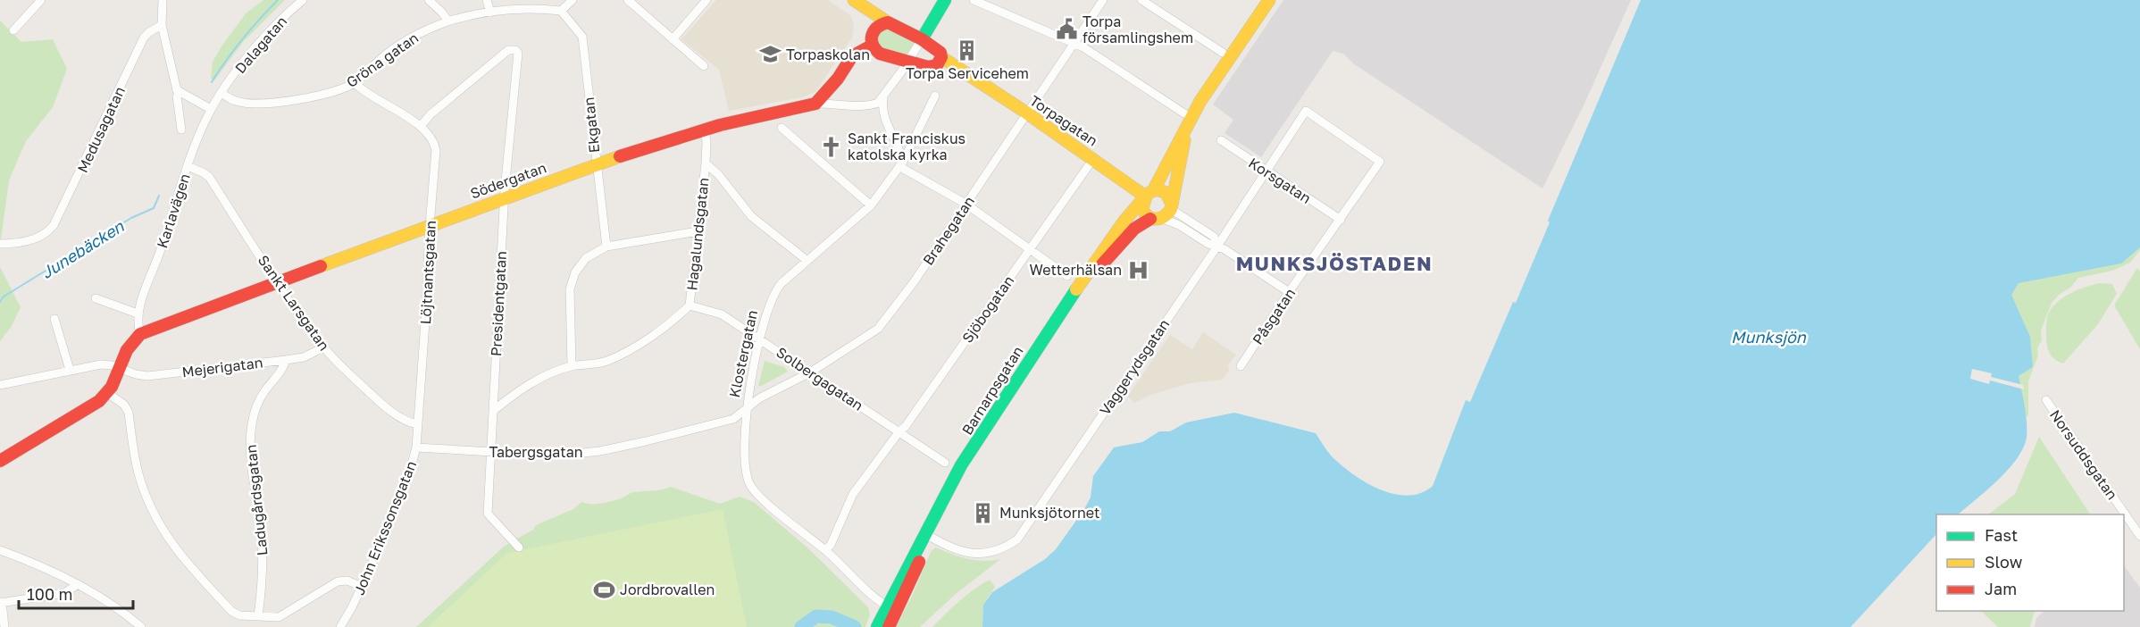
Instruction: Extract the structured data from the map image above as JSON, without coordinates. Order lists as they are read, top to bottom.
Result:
{
  "streets": {
    "street": [
      "Dalagatan",
      "Gröna gatan",
      "Torpagatan",
      "Ekgatan",
      "Medusagatan",
      "Södergatan",
      "Korsgatan",
      "Karlavägen",
      "Brahegatan",
      "Hagalundsgatan",
      "Löjtnantsgatan",
      "Sankt Larsgatan",
      "Presidentgatan",
      "Sjöbogatan",
      "Påsgatan",
      "Klostergatan",
      "Mejerigatan",
      "Vaggerydsgatan",
      "Solbergagatan",
      "Barnarpsgatan",
      "Tabergsgatan",
      "Norsuddsgatan",
      "Ladugårdsgatan",
      "John Erikssonsgatan"
    ]
  },
  "crossings": [
    ["Dalagatan", "Gröna gatan"],
    ["Dalagatan", "Karlavägen"],
    ["Gröna gatan", "Ekgatan"],
    ["Gröna gatan", "Karlavägen"],
    ["Torpagatan", "Brahegatan"],
    ["Torpagatan", "Sjöbogatan"],
    ["Torpagatan", "Barnarpsgatan"],
    ["Ekgatan", "Södergatan"],
    ["Södergatan", "Karlavägen"],
    ["Södergatan", "Hagalundsgatan"],
    ["Södergatan", "Löjtnantsgatan"],
    ["Södergatan", "Sankt Larsgatan"],
    ["Södergatan", "Presidentgatan"],
    ["Korsgatan", "Påsgatan"],
    ["Korsgatan", "Vaggerydsgatan"],
    ["Karlavägen", "Sankt Larsgatan"],
    ["Brahegatan", "Klostergatan"],
    ["Brahegatan", "Solbergagatan"],
    ["Brahegatan", "Tabergsgatan"],
    ["Hagalundsgatan", "Presidentgatan"],
    ["Hagalundsgatan", "Solbergagatan"],
    ["Löjtnantsgatan", "Sankt Larsgatan"],
    ["Löjtnantsgatan", "Presidentgatan"],
    ["Löjtnantsgatan", "John Erikssonsgatan"],
    ["Sankt Larsgatan", "Mejerigatan"],
    ["Sankt Larsgatan", "John Erikssonsgatan"],
    ["Presidentgatan", "Tabergsgatan"],
    ["Sjöbogatan", "Klostergatan"],
    ["Sjöbogatan", "Solbergagatan"],
    ["Påsgatan", "Vaggerydsgatan"],
    ["Klostergatan", "Solbergagatan"],
    ["Klostergatan", "Barnarpsgatan"],
    ["Klostergatan", "Tabergsgatan"],
    ["Mejerigatan", "Ladugårdsgatan"],
    ["Vaggerydsgatan", "Barnarpsgatan"],
    ["Tabergsgatan", "John Erikssonsgatan"]
  ],
  "districts": ["MUNKSJÖSTADEN"],
  "water": ["Junebäcken", "Munksjön"],
  "places": {
    "public building": ["Torpa församlingshem"],
    "building": ["Torpa Servicehem", "Munksjötornet"],
    "school or university": ["Torpaskolan"],
    "church": ["Sankt Franciskus katolska kyrka"],
    "hospital": ["Wetterhälsan"],
    "sports": ["Jordbrovallen"]
  },
  "legend": ["Fast", "Slow", "Jam"],
  "scale_bar": "100 m"
}
